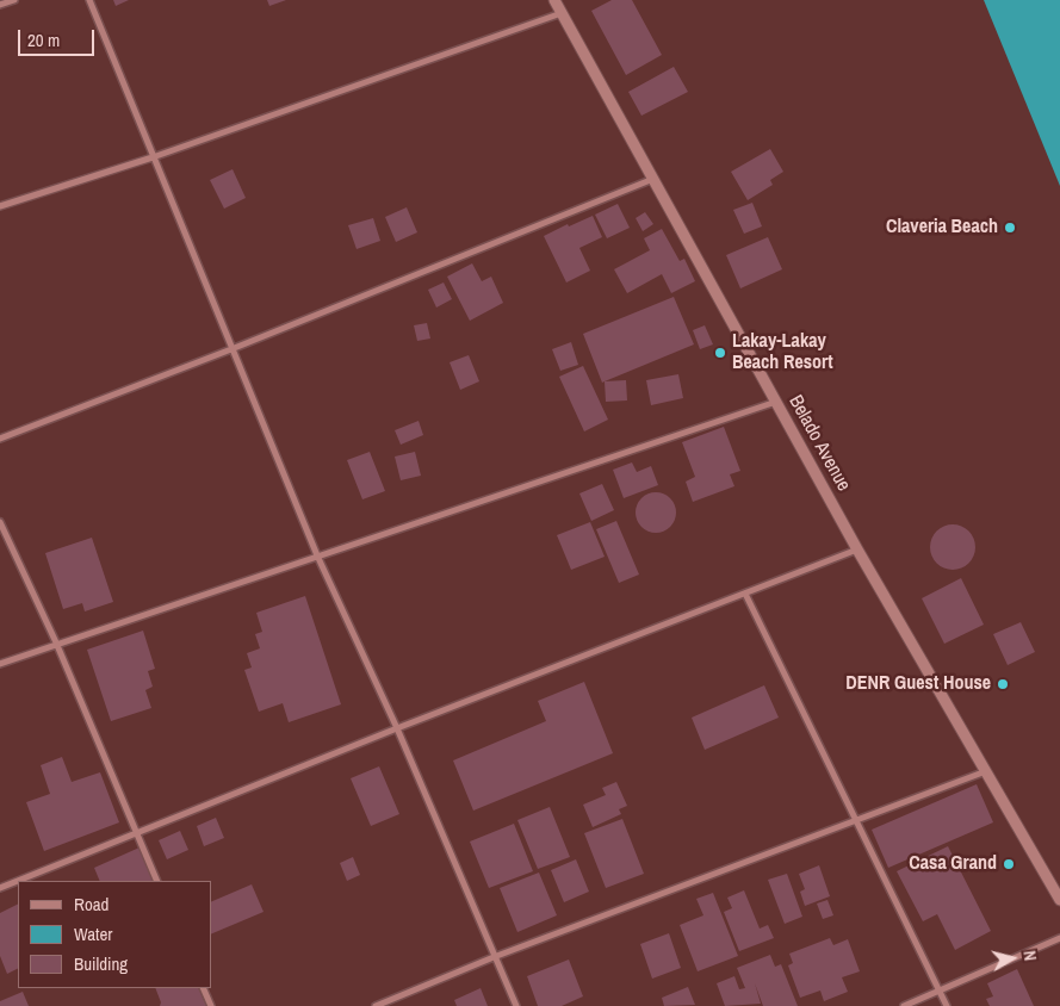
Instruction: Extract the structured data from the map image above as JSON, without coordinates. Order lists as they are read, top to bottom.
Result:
{
  "streets": {
    "street": ["Belado Avenue"]
  },
  "places": [
    "Claveria Beach",
    "Lakay-Lakay Beach Resort",
    "DENR Guest House",
    "Casa Grand"
  ],
  "legend": ["Road", "Water", "Building"],
  "scale_bar": "20 m",
  "north": "right"
}
